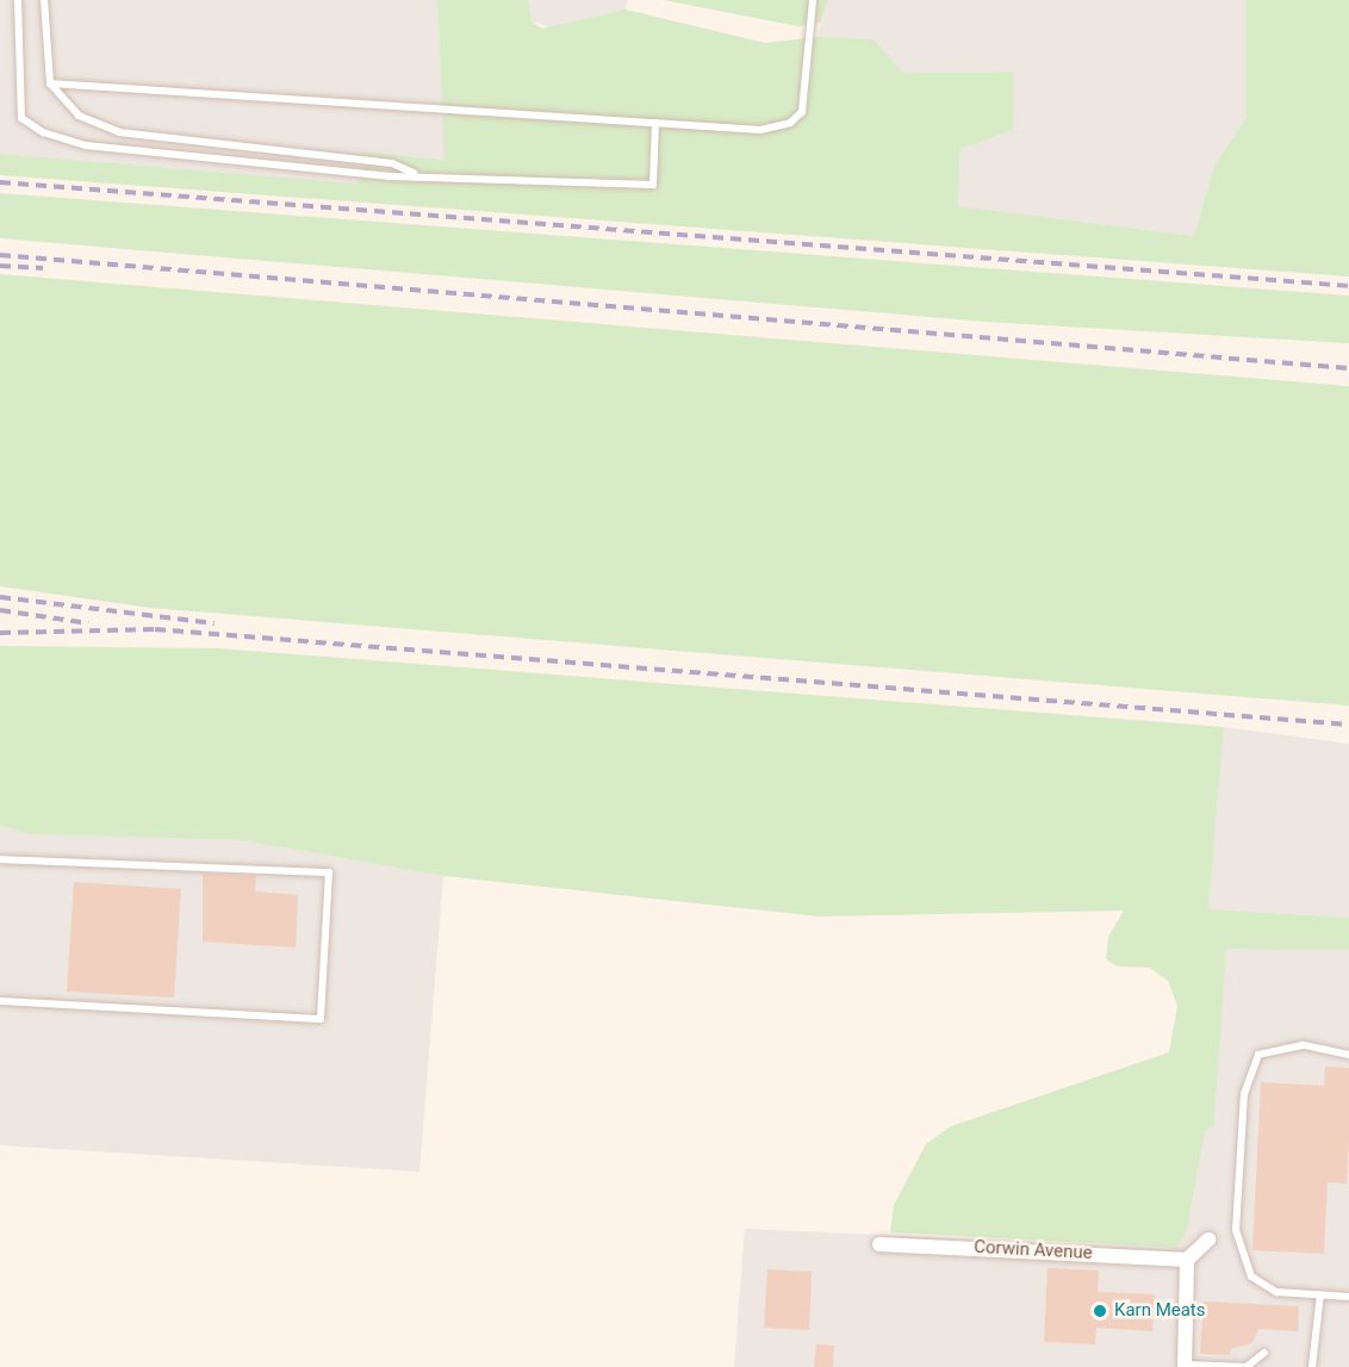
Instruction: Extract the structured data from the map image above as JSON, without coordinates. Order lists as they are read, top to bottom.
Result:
{
  "streets": {
    "street": ["Corwin Avenue"]
  },
  "places": ["Karn Meats"]
}
